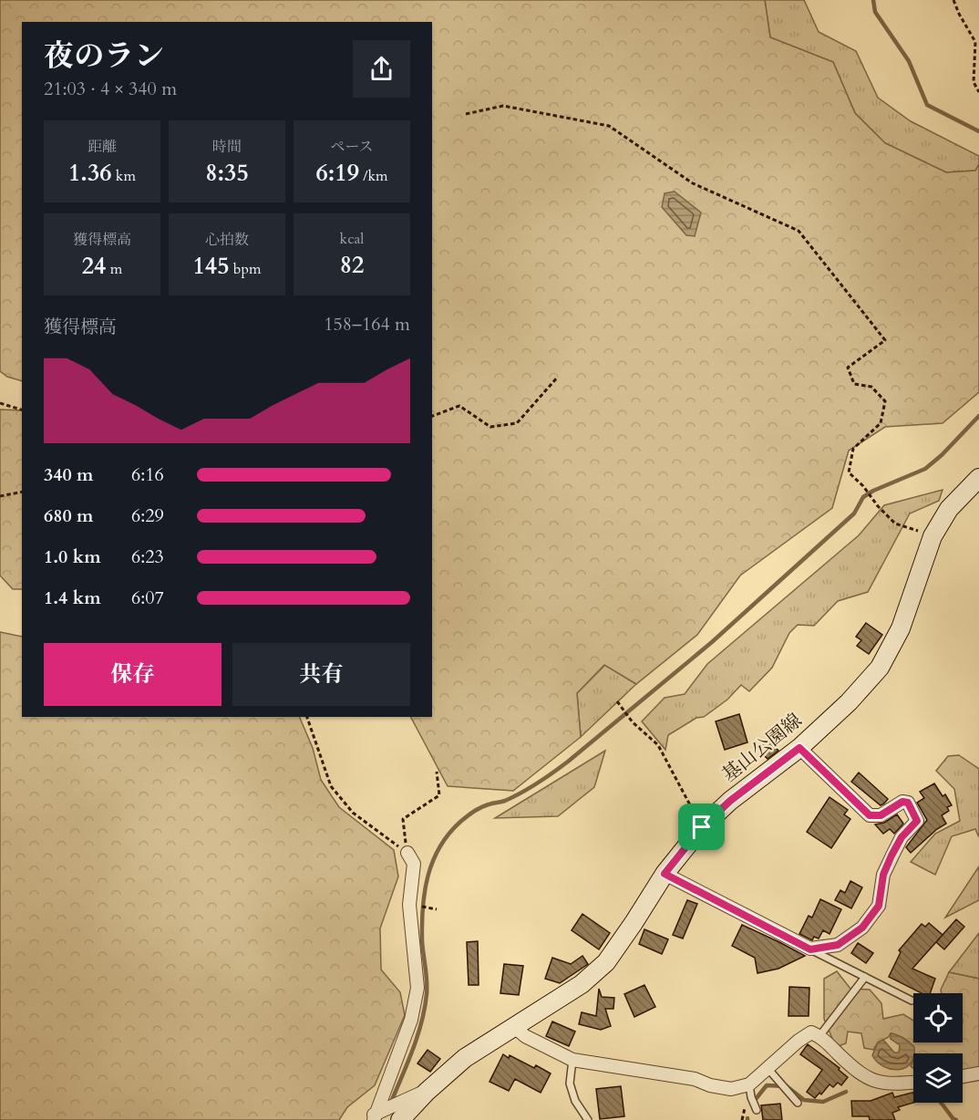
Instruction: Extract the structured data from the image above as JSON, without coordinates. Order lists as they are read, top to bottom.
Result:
{
  "streets": {
    "main road": ["基山公園線"]
  },
  "page": {
    "heading": ["夜のラン", "21:03 · 4 × 340 m"],
    "stats": [
      ["距離", "1.36 km"],
      ["時間", "8:35"],
      ["ペース", "6:19 /km"],
      ["獲得標高", "24 m"],
      ["心拍数", "145 bpm"],
      ["kcal", "82"]
    ],
    "chart": ["獲得標高", "158–164 m"],
    "list": [
      {
        "name": "340 m",
        "note": "6:16"
      },
      {
        "name": "680 m",
        "note": "6:29"
      },
      {
        "name": "1.0 km",
        "note": "6:23"
      },
      {
        "name": "1.4 km",
        "note": "6:07"
      }
    ],
    "buttons": ["保存", "共有"]
  }
}
